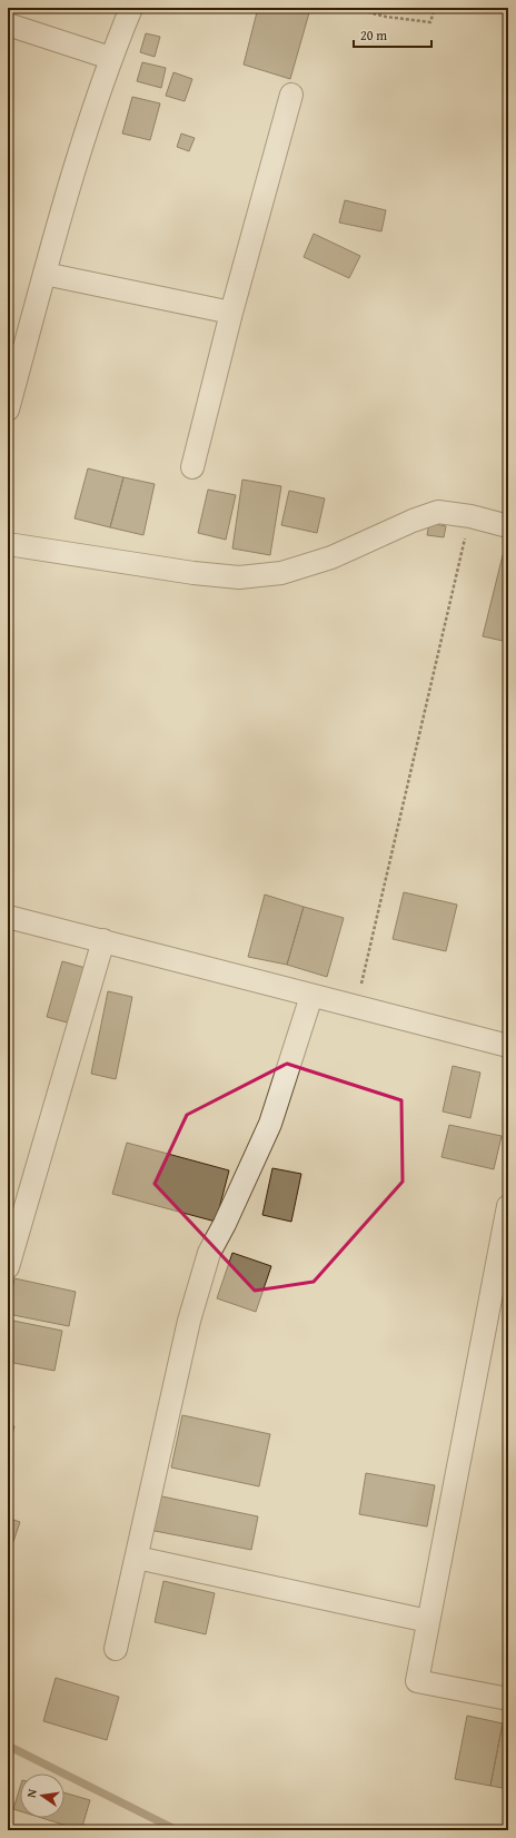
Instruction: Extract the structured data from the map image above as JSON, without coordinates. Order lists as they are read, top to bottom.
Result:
{
  "scale_bar": "20 m",
  "north": "left"
}
